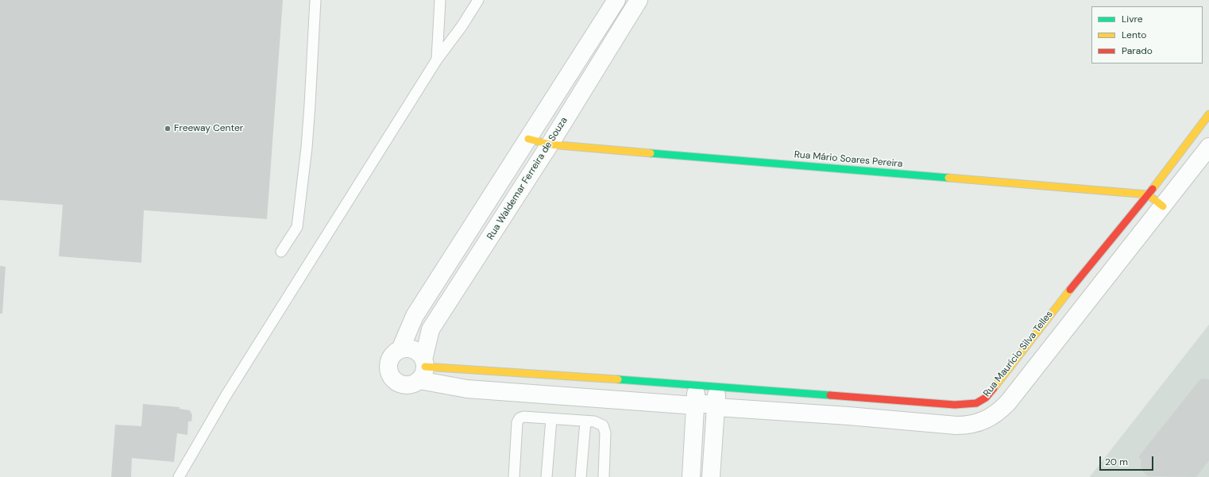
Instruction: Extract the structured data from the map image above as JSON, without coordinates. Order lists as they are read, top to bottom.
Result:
{
  "streets": {
    "street": ["Rua Mário Soares Pereira", "Rua Waldemar Ferreira de Souza", "Rua Maurício Silva Telles"]
  },
  "crossings": [
    ["Rua Mário Soares Pereira", "Rua Waldemar Ferreira de Souza"],
    ["Rua Mário Soares Pereira", "Rua Maurício Silva Telles"],
    ["Rua Waldemar Ferreira de Souza", "Rua Maurício Silva Telles"]
  ],
  "places": ["Freeway Center"],
  "legend": ["Livre", "Lento", "Parado"],
  "scale_bar": "20 m"
}
